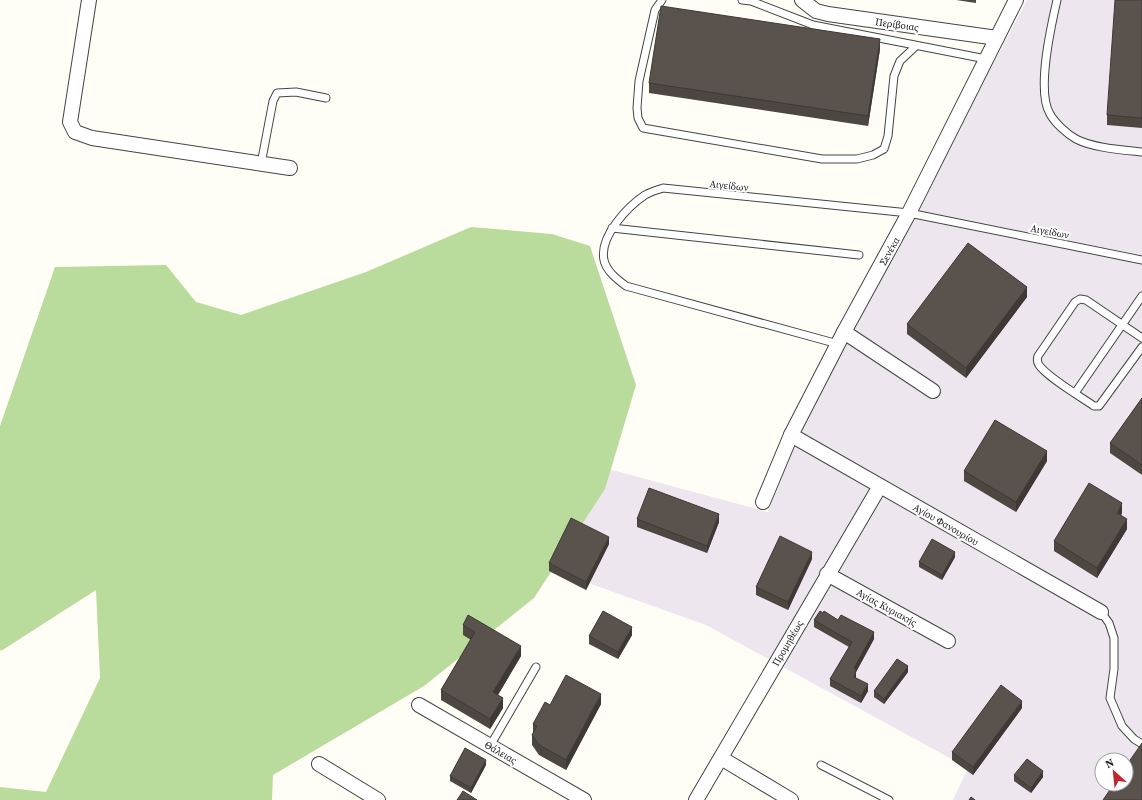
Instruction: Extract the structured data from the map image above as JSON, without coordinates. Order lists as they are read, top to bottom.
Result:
{
  "streets": {
    "street": [
      "Περίβοιας",
      "Σενέκα",
      "Αγίου Φανουρίου",
      "Αγίας Κυριακής",
      "Προμηθέως",
      "Θάλειας"
    ],
    "lane": ["Αιγείδων"]
  },
  "crossings": [
    ["Περίβοιας", "Σενέκα"],
    ["Αιγείδων", "Σενέκα"],
    ["Σενέκα", "Αγίου Φανουρίου"],
    ["Αγίου Φανουρίου", "Προμηθέως"],
    ["Αγίας Κυριακής", "Προμηθέως"]
  ],
  "north": "top left"
}
